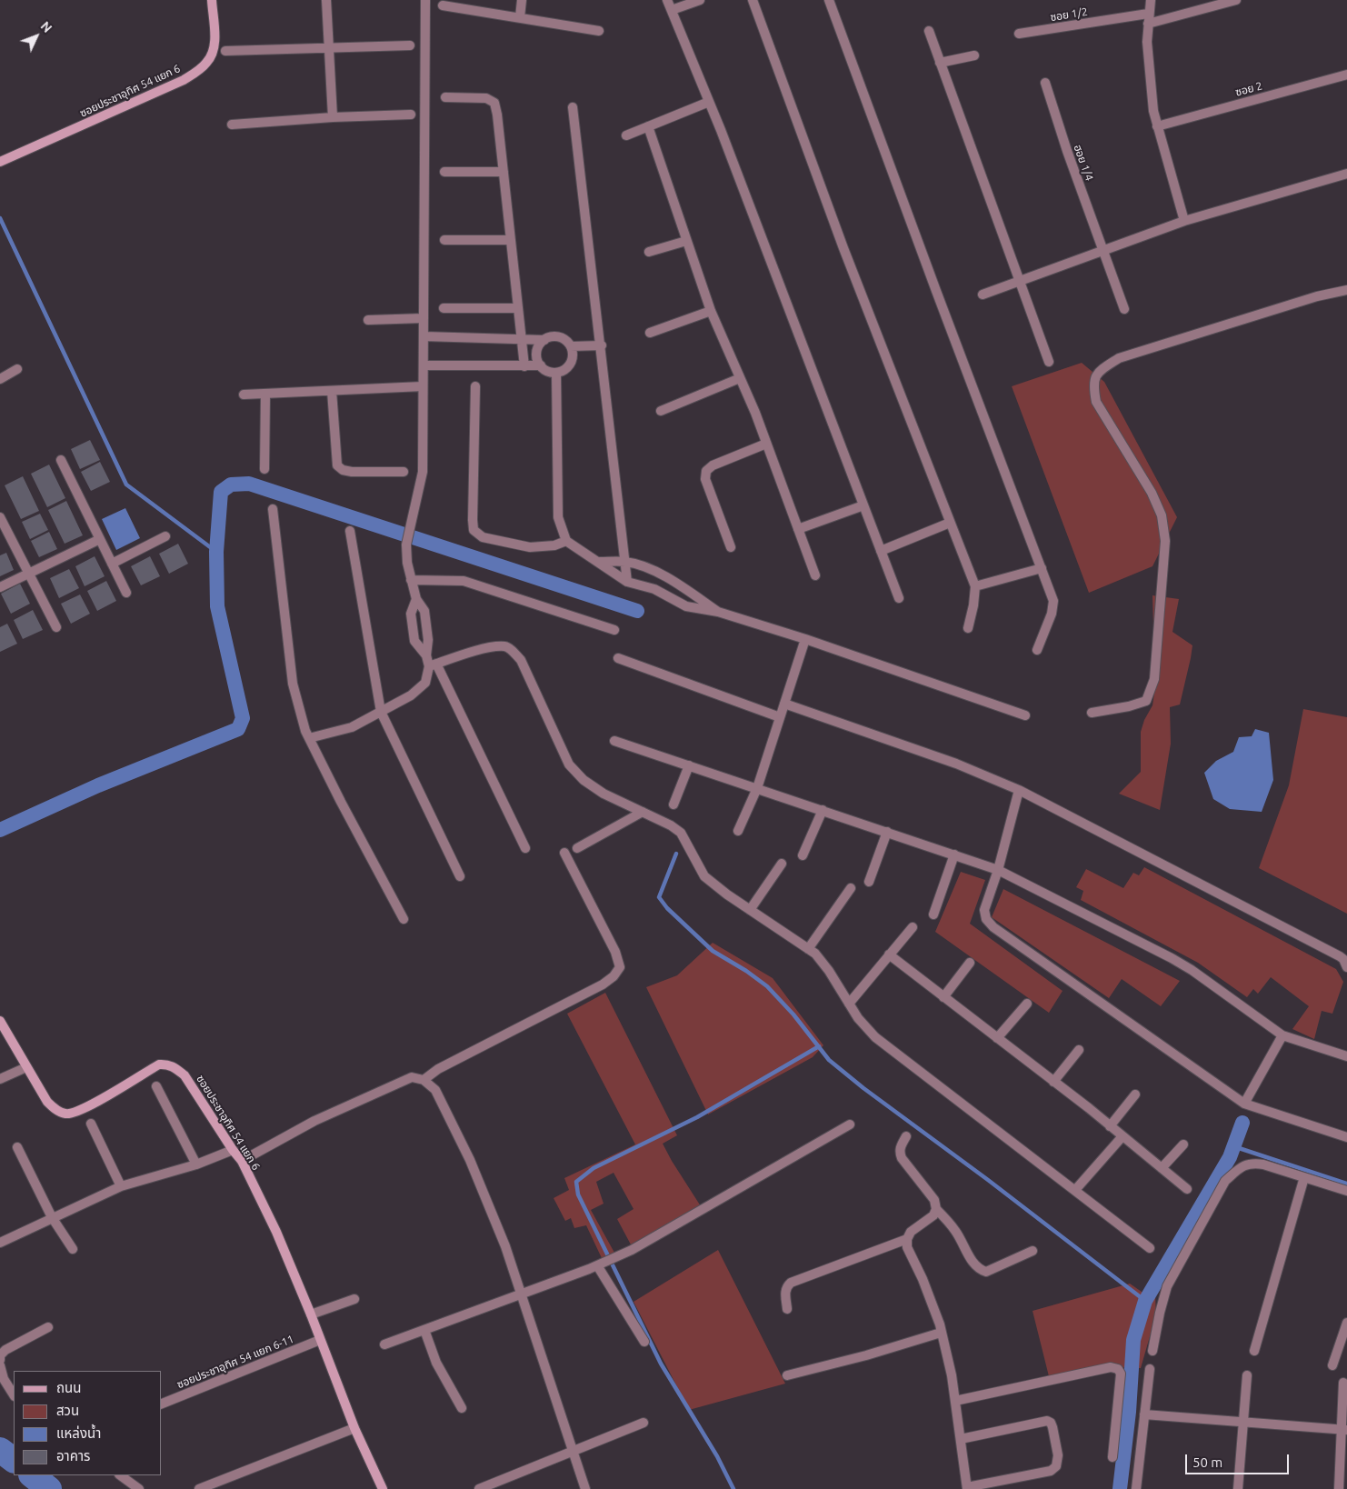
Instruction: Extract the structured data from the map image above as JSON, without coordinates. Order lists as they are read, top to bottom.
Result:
{
  "streets": {
    "street": [
      "ซอย 1/2",
      "ซอย 2",
      "ซอยประชาอุทิศ 54 แยก 6",
      "ฮอย 1/4",
      "ซอยประชาอุทิศ 54 แยก 6-11"
    ]
  },
  "crossings": [
    ["ซอยประชาอุทิศ 54 แยก 6", "ซอยประชาอุทิศ 54 แยก 6-11"]
  ],
  "legend": [
    "ถนน",
    "สวน",
    "แหล่งน้ำ",
    "อาคาร"
  ],
  "scale_bar": "50 m",
  "north": "top right"
}
